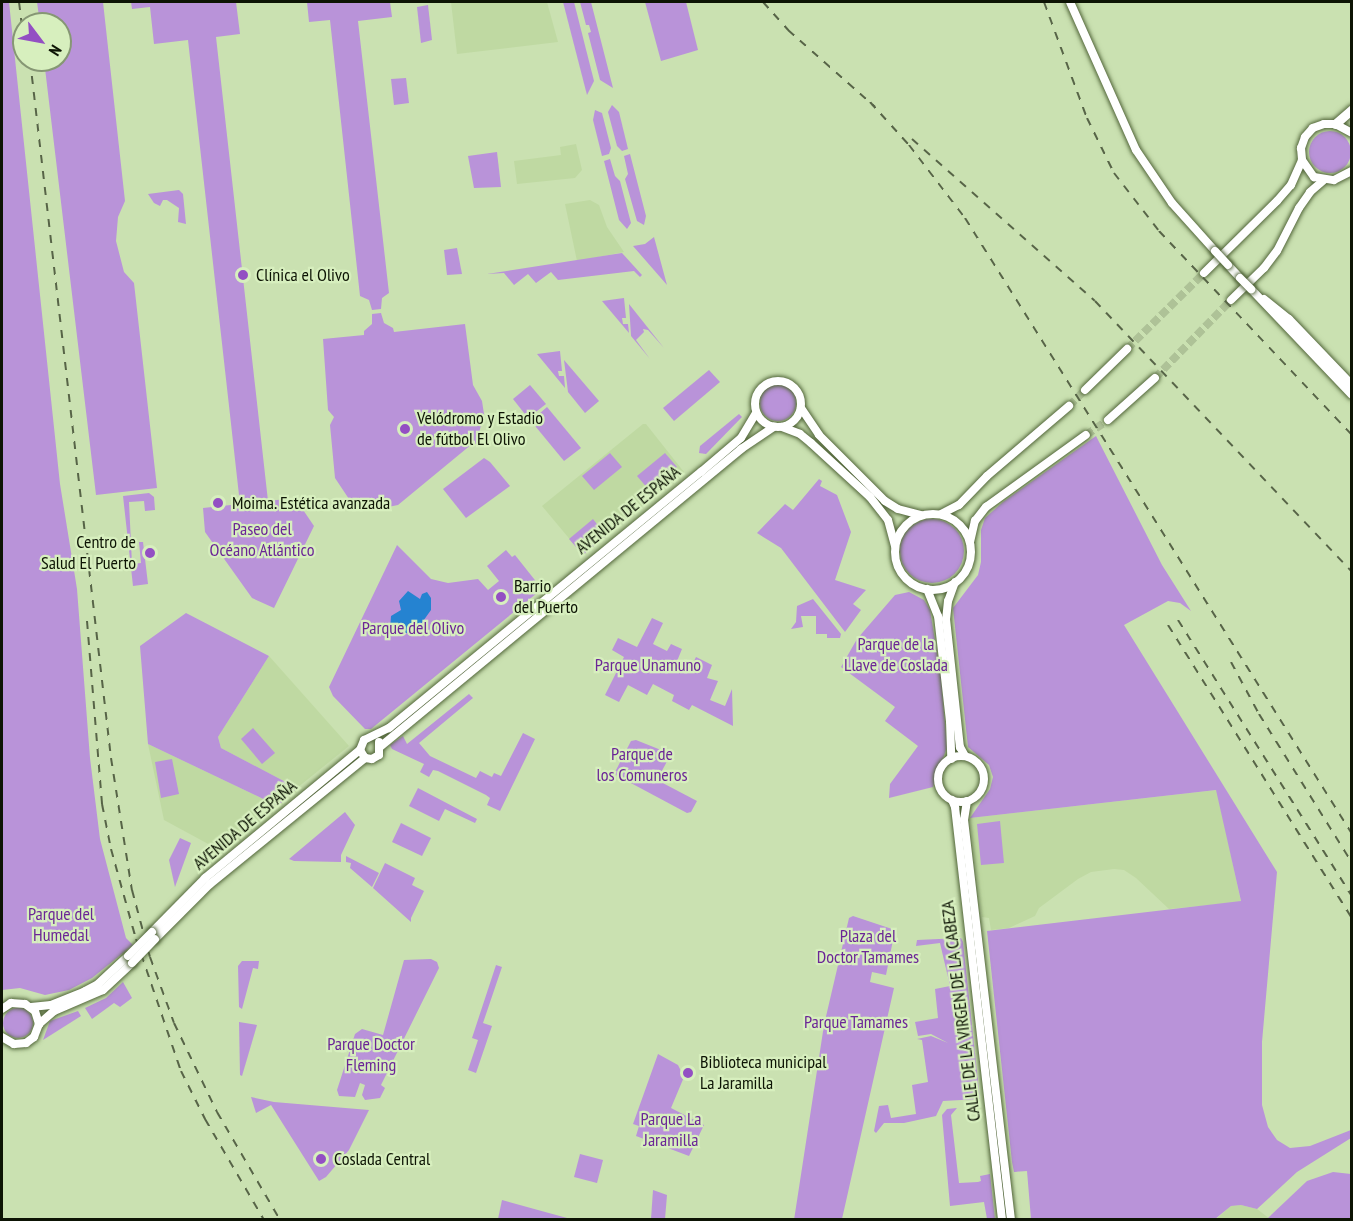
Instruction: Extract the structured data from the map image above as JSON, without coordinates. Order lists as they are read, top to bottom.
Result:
{
  "streets": {
    "main road": ["AVENIDA DE ESPAÑA", "CALLE DE LA VIRGEN DE LA CABEZA"]
  },
  "parks": [
    "Paseo del Océano Atlántico",
    "Parque del Olivo",
    "Parque de la Llave de Coslada",
    "Parque Unamuno",
    "Parque de los Comuneros",
    "Parque del Humedal",
    "Plaza del Doctor Tamames",
    "Parque Tamames",
    "Parque Doctor Fleming",
    "Parque La Jaramilla"
  ],
  "places": [
    "Clínica el Olivo",
    "Velódromo y Estadio de fútbol El Olivo",
    "Moima. Estética avanzada",
    "Centro de Salud El Puerto",
    "Barrio del Puerto",
    "Biblioteca municipal La Jaramilla",
    "Coslada Central"
  ],
  "north": "bottom right"
}
